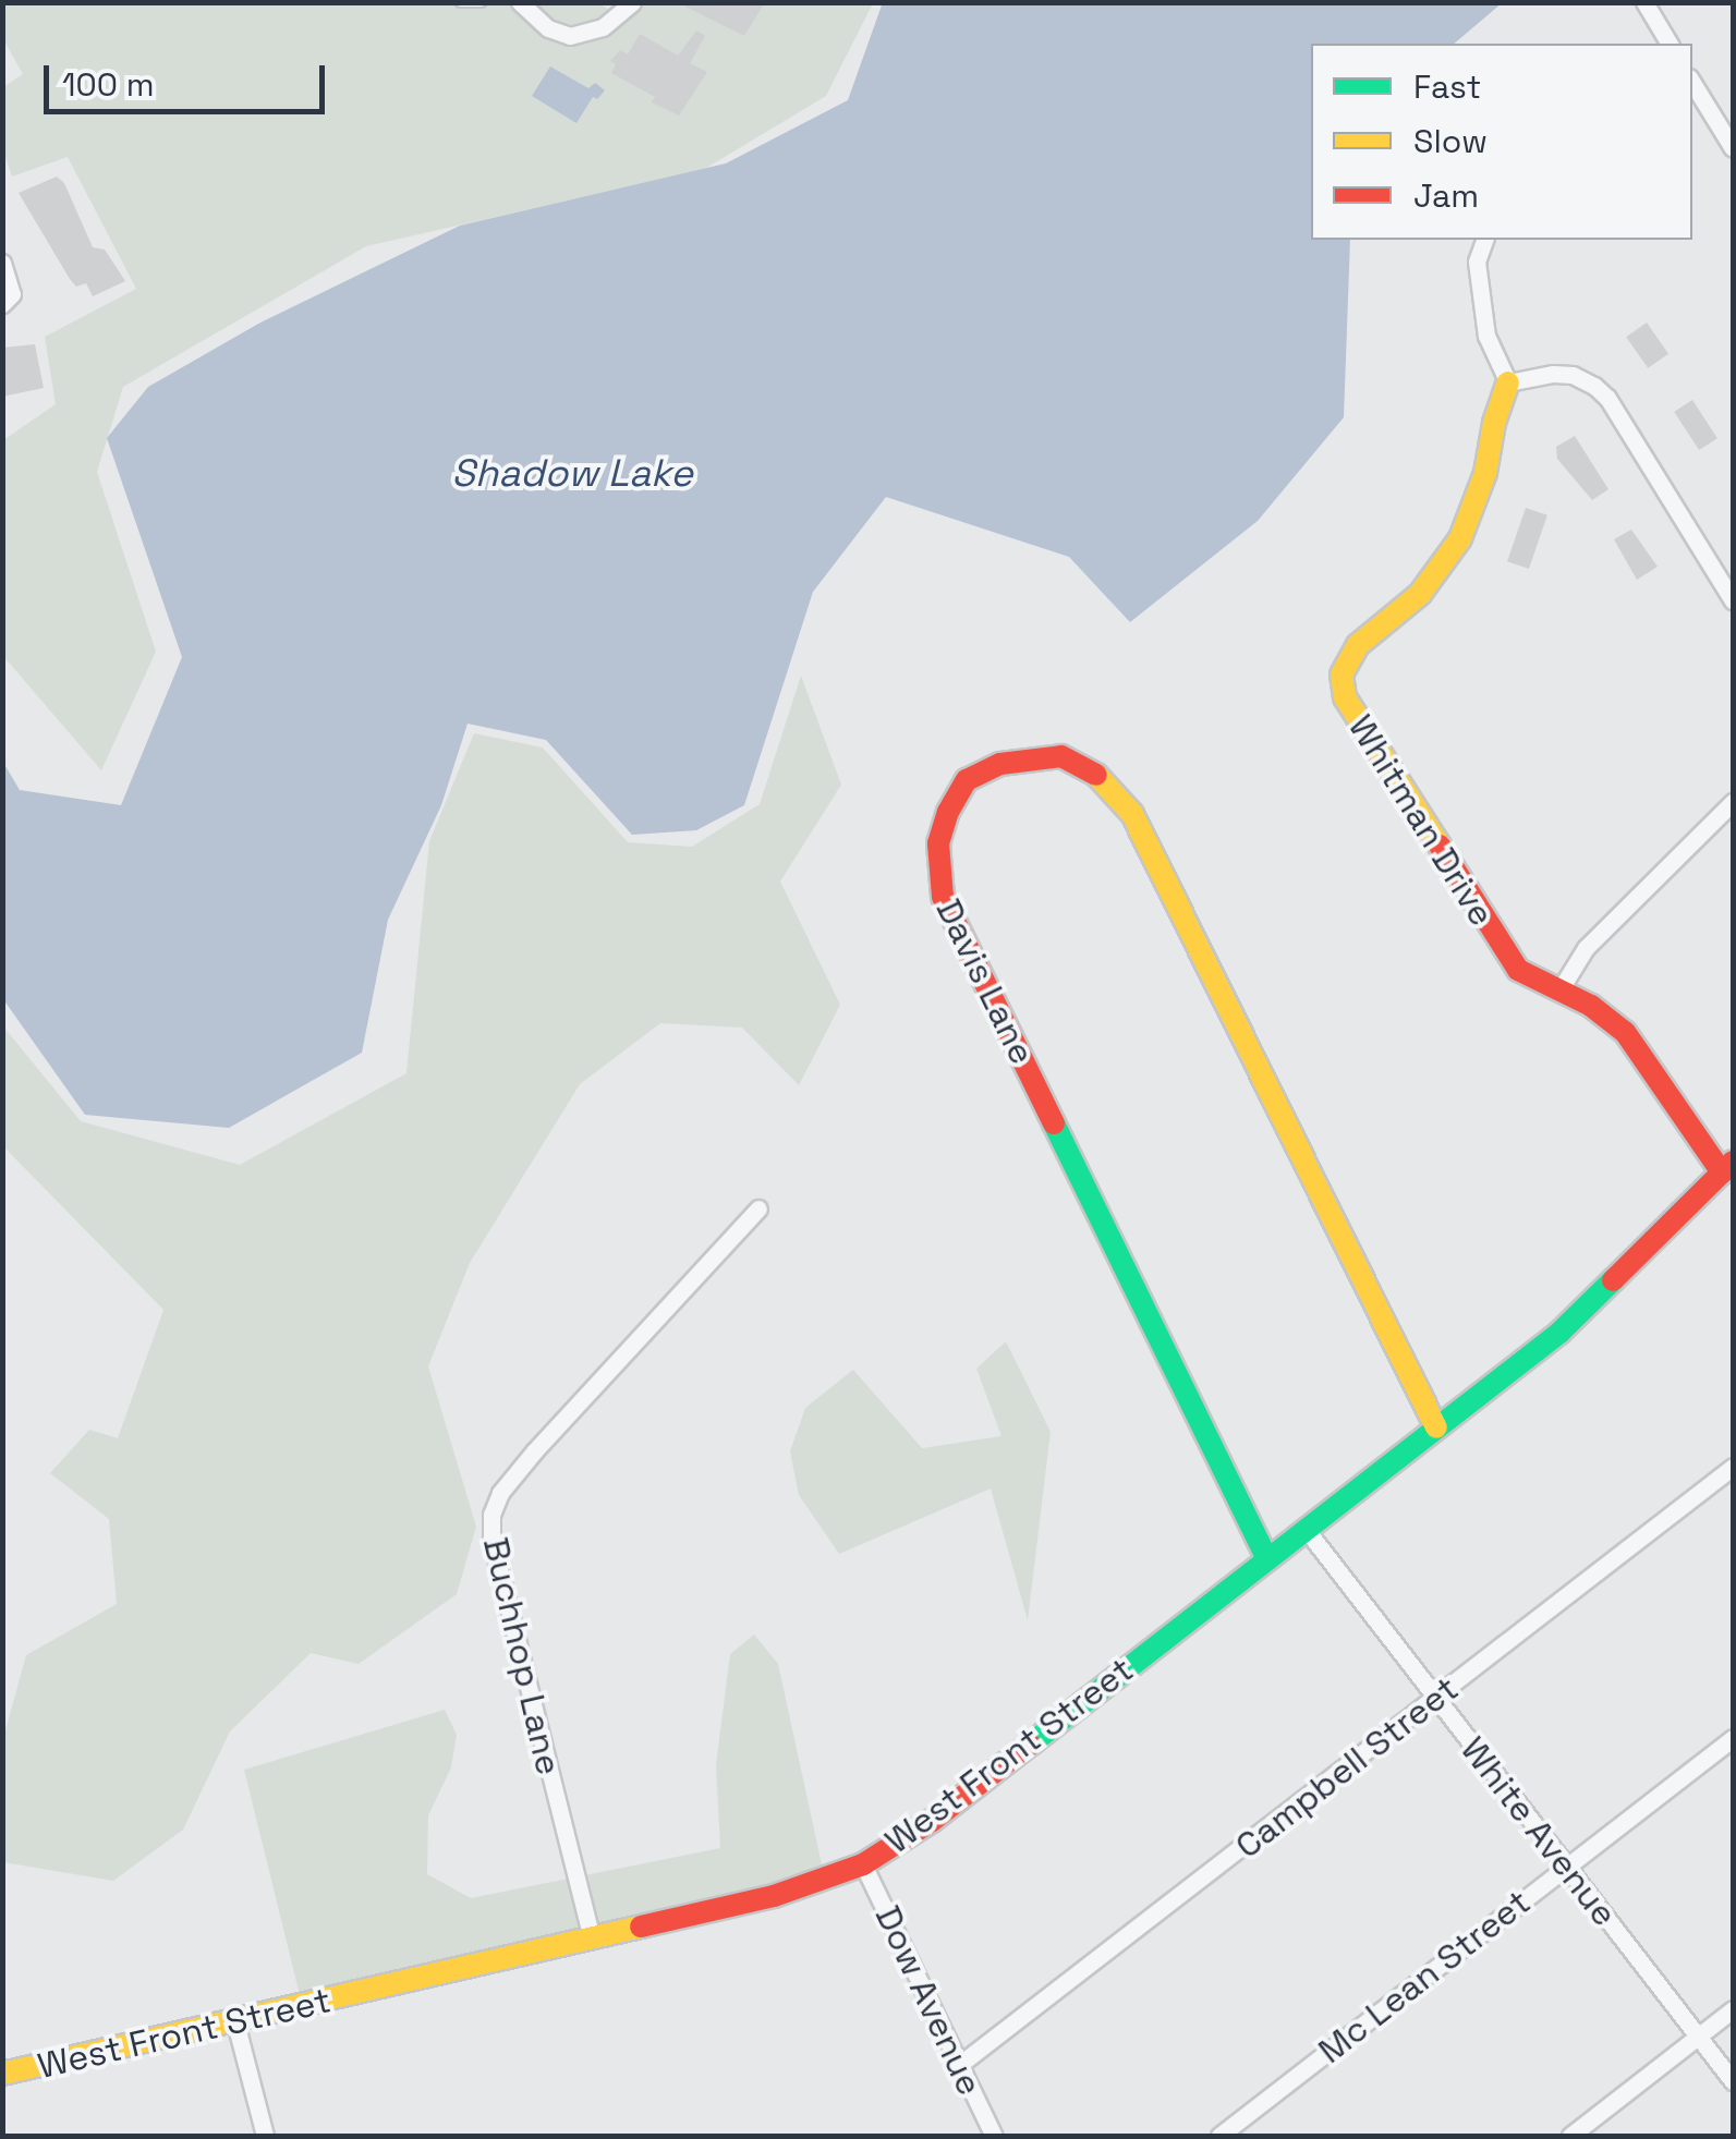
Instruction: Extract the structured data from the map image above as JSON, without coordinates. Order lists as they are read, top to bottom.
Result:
{
  "streets": {
    "street": [
      "Whitman Drive",
      "Davis Lane",
      "Buchhop Lane",
      "West Front Street",
      "Campbell Street",
      "White Avenue",
      "Mc Lean Street",
      "Dow Avenue"
    ]
  },
  "crossings": [
    ["Whitman Drive", "West Front Street"],
    ["Davis Lane", "West Front Street"],
    ["Buchhop Lane", "West Front Street"],
    ["West Front Street", "White Avenue"],
    ["West Front Street", "Dow Avenue"],
    ["Campbell Street", "White Avenue"],
    ["Campbell Street", "Dow Avenue"],
    ["White Avenue", "Mc Lean Street"]
  ],
  "water": ["Shadow Lake"],
  "legend": ["Fast", "Slow", "Jam"],
  "scale_bar": "100 m"
}
